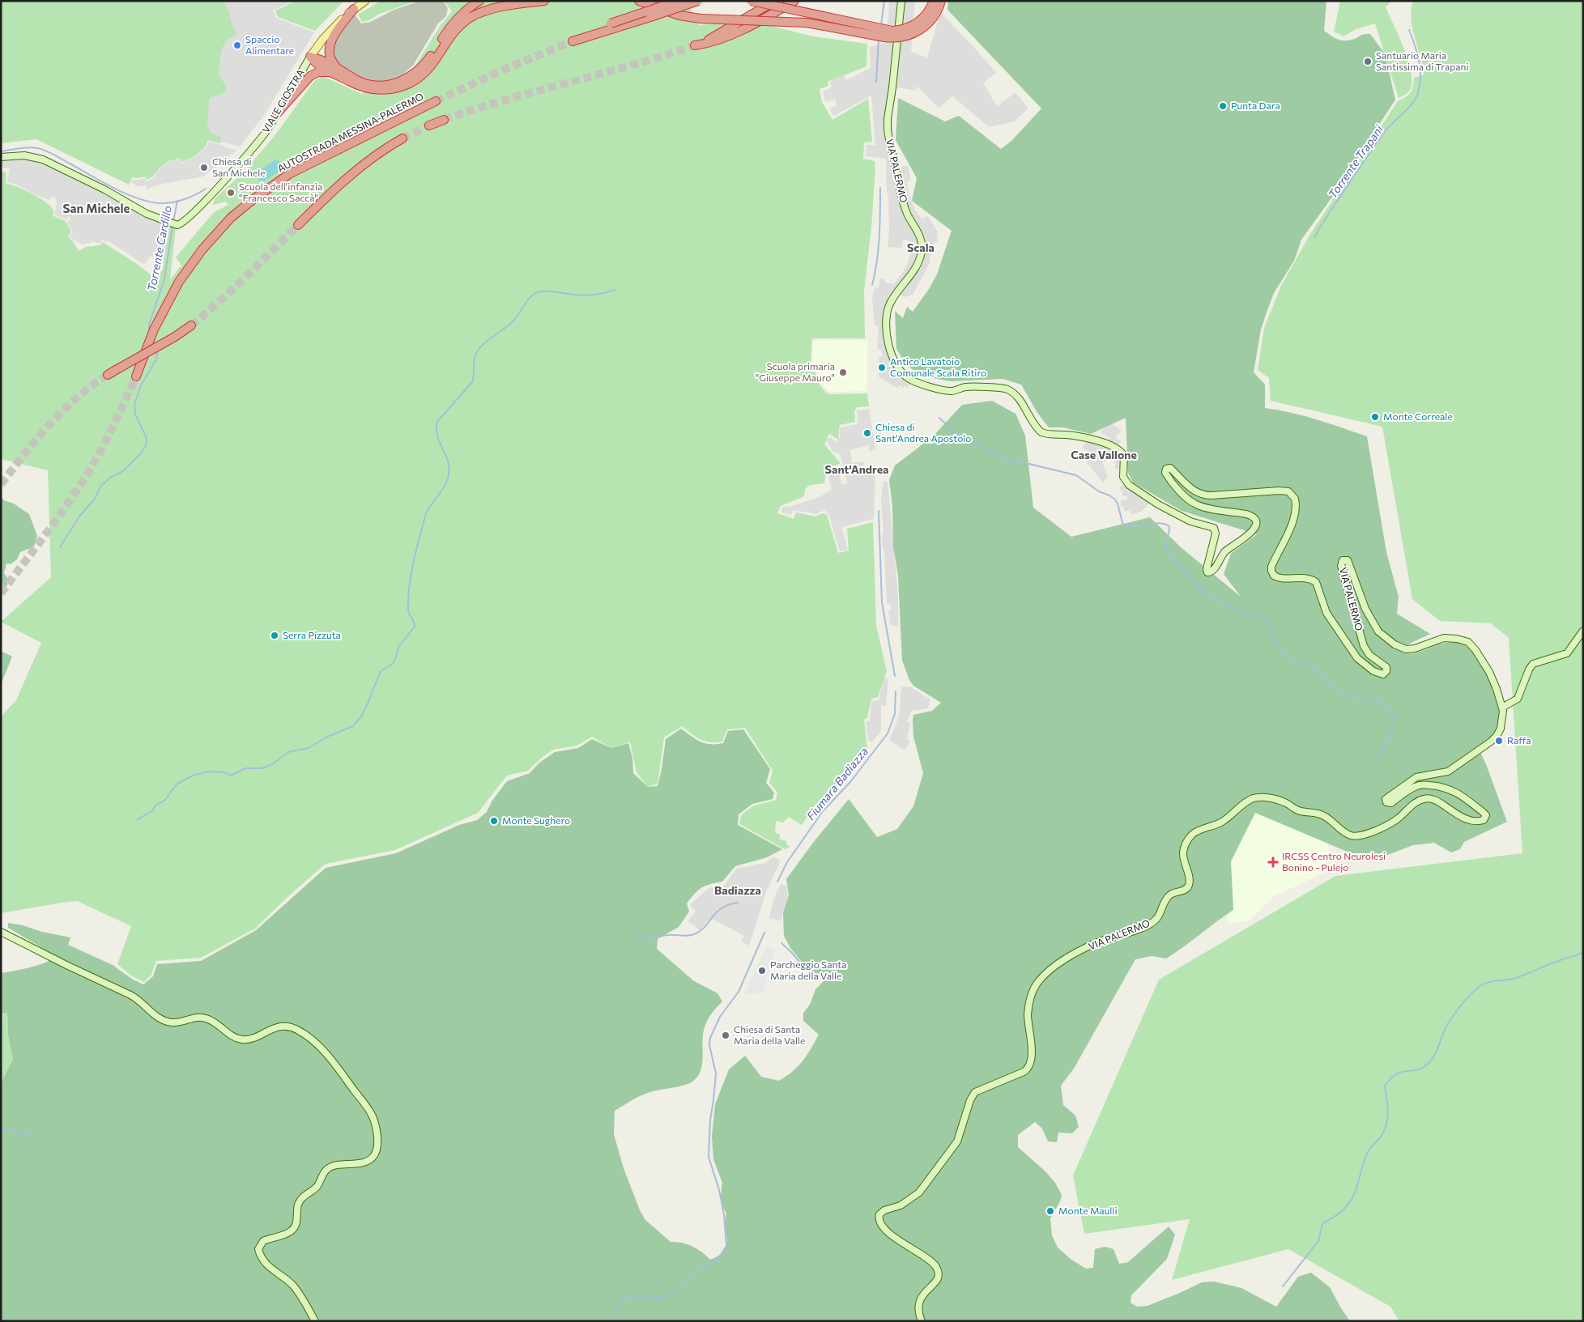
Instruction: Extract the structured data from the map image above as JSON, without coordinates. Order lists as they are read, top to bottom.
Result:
{
  "streets": {
    "highway": ["AUTOSTRADA MESSINA-PALERMO"],
    "main road": ["VIALE GIOSTRA", "VIA PALERMO"]
  },
  "districts": [
    "San Michele",
    "Scala",
    "Case Vallone",
    "Sant'Andrea",
    "Badiazza"
  ],
  "water": ["Torrente Trapani", "Torrente Cardillo", "Fiumara Badiazza"],
  "places": {
    "other": [
      "Spaccio Alimentare",
      "Santuario Maria Santissima di Trapani",
      "Punta Dara",
      "Chiesa di San Michele",
      "Scuola dell'infanzia \"Francesco Saccà\"",
      "Antico Lavatoio Comunale Scala Ritiro",
      "Scuola primaria \"Giuseppe Mauro\"",
      "Monte Correale",
      "Chiesa di Sant'Andrea Apostolo",
      "Serra Pizzuta",
      "Raffa",
      "Monte Sughero",
      "Parcheggio Santa Maria della Valle",
      "Chiesa di Santa Maria della Valle",
      "Monte Maulli"
    ],
    "health": ["IRCSS Centro Neurolesi Bonino - Pulejo"]
  }
}
